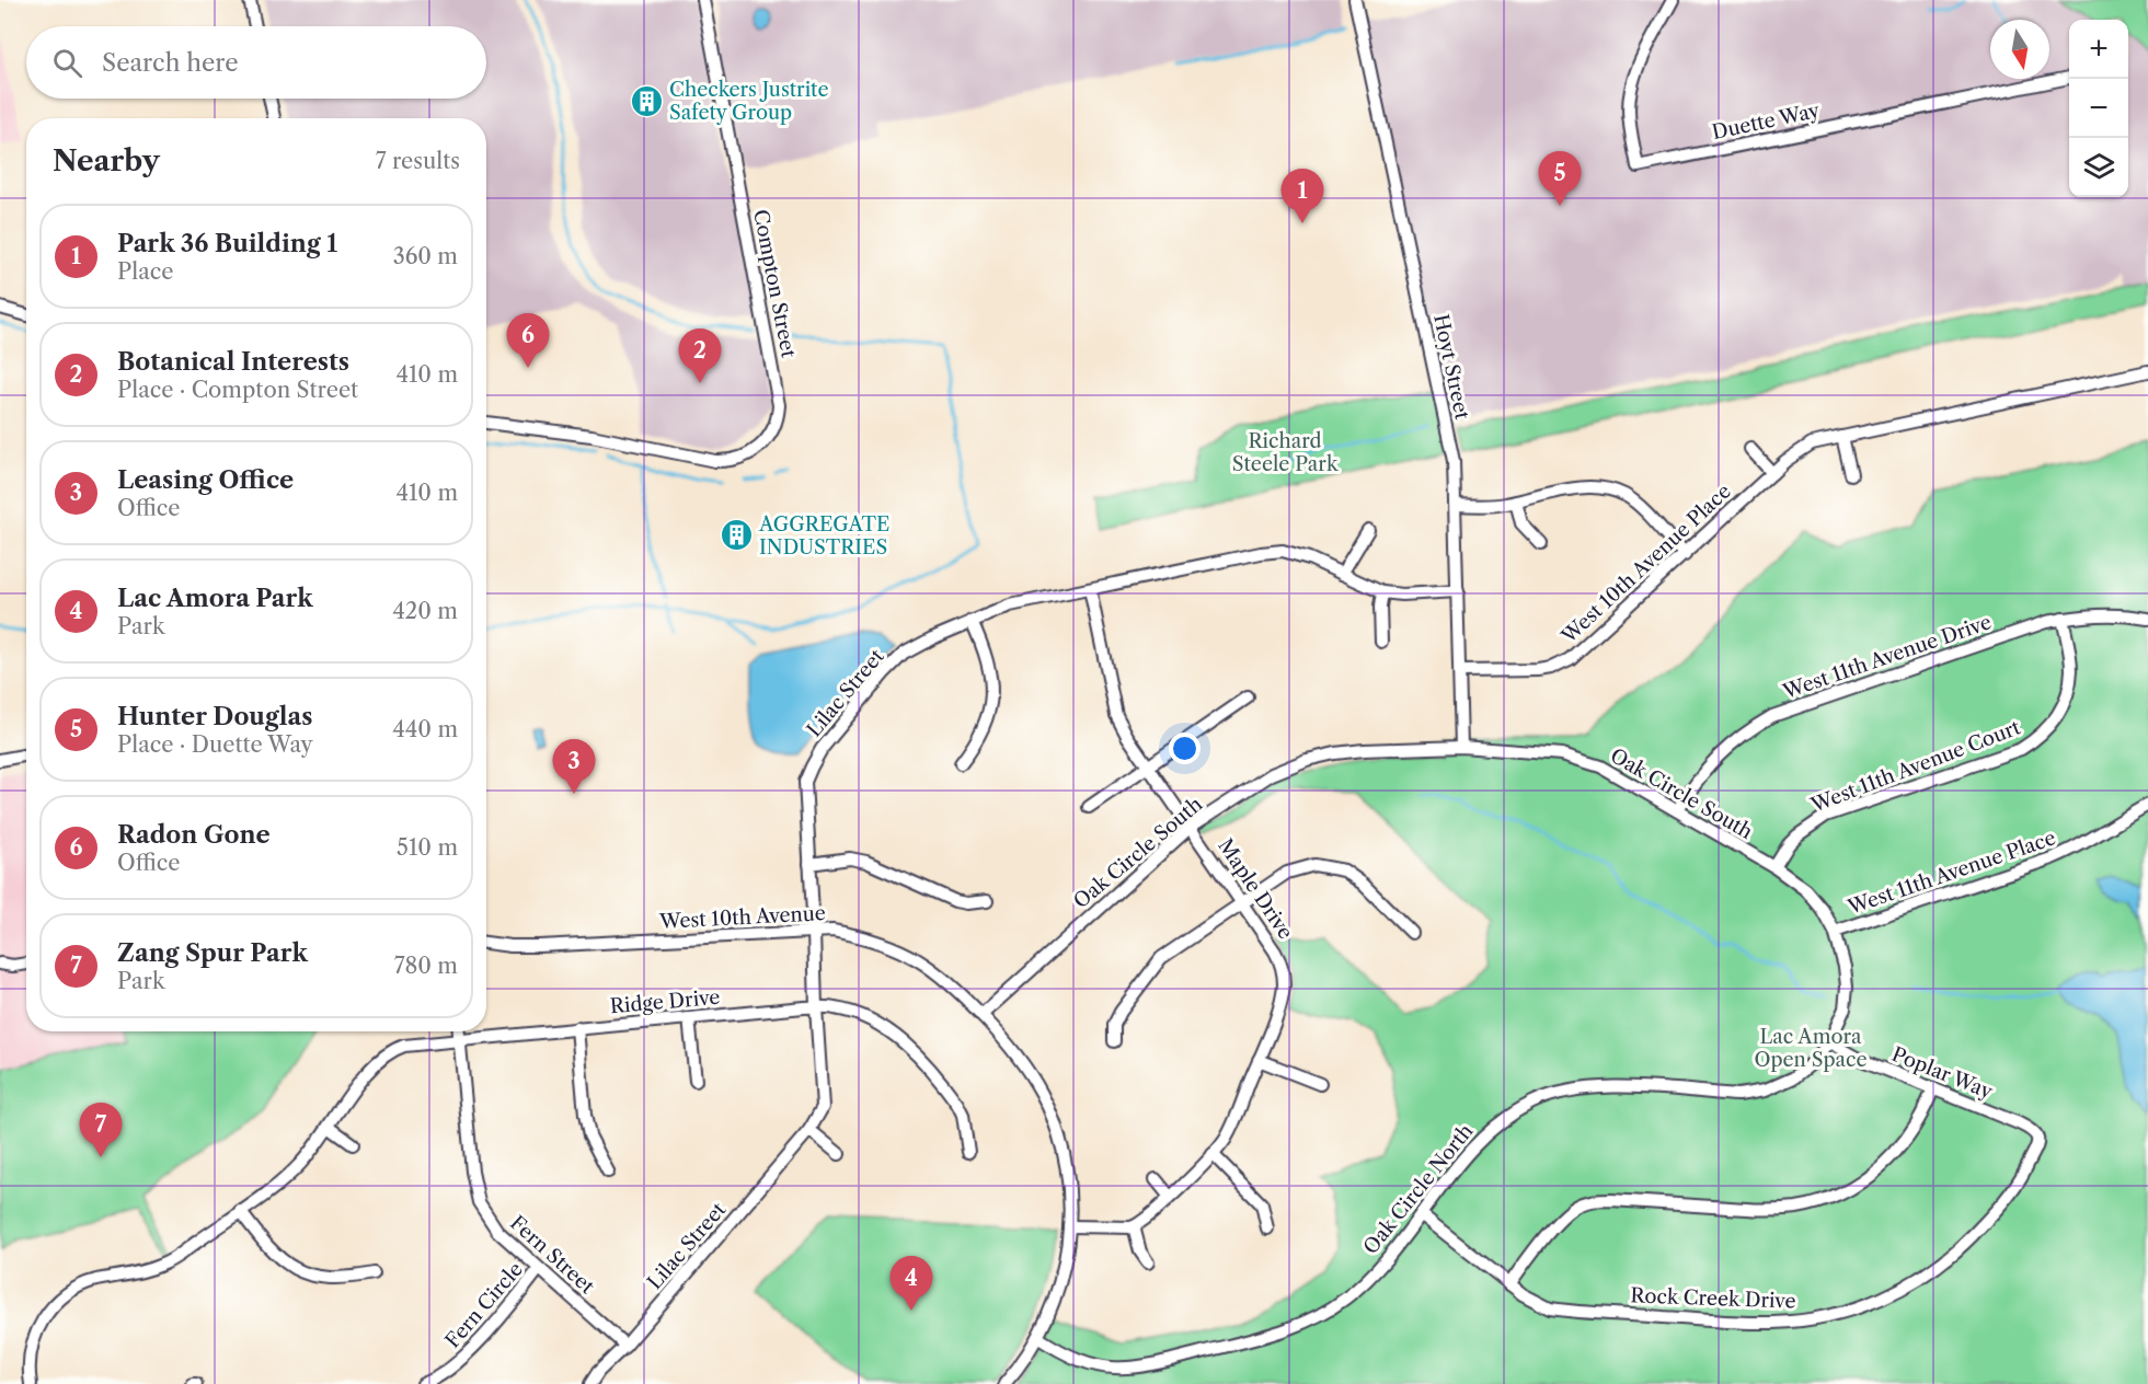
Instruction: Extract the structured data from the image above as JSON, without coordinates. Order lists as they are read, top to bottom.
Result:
{
  "streets": {
    "street": [
      "Duette Way",
      "Compton Street",
      "Hoyt Street",
      "West 10th Avenue Place",
      "West 11th Avenue Drive",
      "Lilac Street",
      "West 11th Avenue Court",
      "Oak Circle South",
      "West 11th Avenue Place",
      "Maple Drive",
      "West 10th Avenue",
      "Ridge Drive",
      "Poplar Way",
      "Oak Circle North",
      "Fern Street",
      "Rock Creek Drive",
      "Fern Circle"
    ]
  },
  "crossings": [
    ["Hoyt Street", "West 10th Avenue Place"],
    ["Hoyt Street", "Lilac Street"],
    ["Hoyt Street", "Oak Circle South"],
    ["West 11th Avenue Drive", "West 11th Avenue Court"],
    ["West 11th Avenue Drive", "Oak Circle South"],
    ["Lilac Street", "Maple Drive"],
    ["Lilac Street", "West 10th Avenue"],
    ["Lilac Street", "Ridge Drive"],
    ["Lilac Street", "Fern Street"],
    ["West 11th Avenue Court", "Oak Circle South"],
    ["Oak Circle South", "West 11th Avenue Place"],
    ["Oak Circle South", "Maple Drive"],
    ["Oak Circle South", "West 10th Avenue"],
    ["Oak Circle South", "Poplar Way"],
    ["Oak Circle South", "Oak Circle North"],
    ["West 10th Avenue", "Oak Circle North"],
    ["Ridge Drive", "Fern Street"],
    ["Poplar Way", "Oak Circle North"],
    ["Poplar Way", "Rock Creek Drive"],
    ["Oak Circle North", "Rock Creek Drive"],
    ["Fern Street", "Fern Circle"]
  ],
  "parks": ["Richard Steele Park", "Lac Amora Open Space"],
  "places": {
    "building": ["Checkers Justrite Safety Group", "AGGREGATE INDUSTRIES"]
  },
  "north": "bottom",
  "page": {
    "map_buttons": ["+", "−"],
    "search": "Search here",
    "heading": ["Nearby", "7 results"],
    "pins": [
      "5",
      "1",
      "6",
      "2",
      "3",
      "7",
      "4"
    ],
    "list": [
      {
        "mark": "1",
        "name": "Park 36 Building 1",
        "note": "Place",
        "value": "360 m"
      },
      {
        "mark": "2",
        "name": "Botanical Interests",
        "note": "Place · Compton Street",
        "value": "410 m"
      },
      {
        "mark": "3",
        "name": "Leasing Office",
        "note": "Office",
        "value": "410 m"
      },
      {
        "mark": "4",
        "name": "Lac Amora Park",
        "note": "Park",
        "value": "420 m"
      },
      {
        "mark": "5",
        "name": "Hunter Douglas",
        "note": "Place · Duette Way",
        "value": "440 m"
      },
      {
        "mark": "6",
        "name": "Radon Gone",
        "note": "Office",
        "value": "510 m"
      },
      {
        "mark": "7",
        "name": "Zang Spur Park",
        "note": "Park",
        "value": "780 m"
      }
    ]
  }
}
